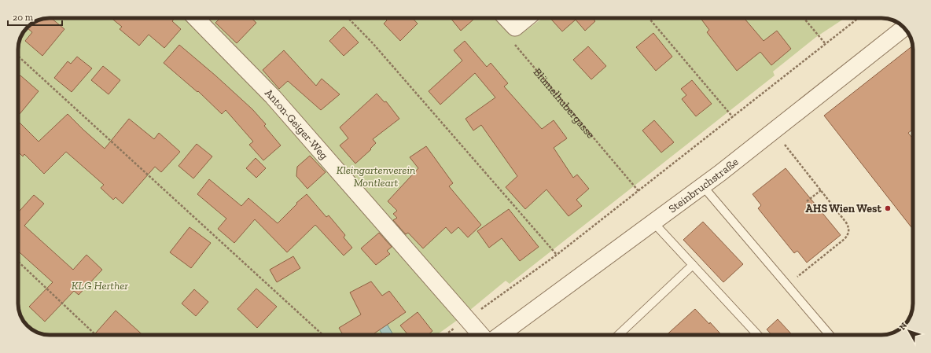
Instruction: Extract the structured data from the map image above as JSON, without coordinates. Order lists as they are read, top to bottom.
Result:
{
  "streets": {
    "street": ["Anton-Geiger-Weg", "Steinbruchstraße"],
    "path": ["Blümelhubergasse"]
  },
  "parks": ["Kleingartenverein Montleart", "KLG Herther"],
  "places": ["AHS Wien West"],
  "scale_bar": "20 m",
  "north": "top left"
}
